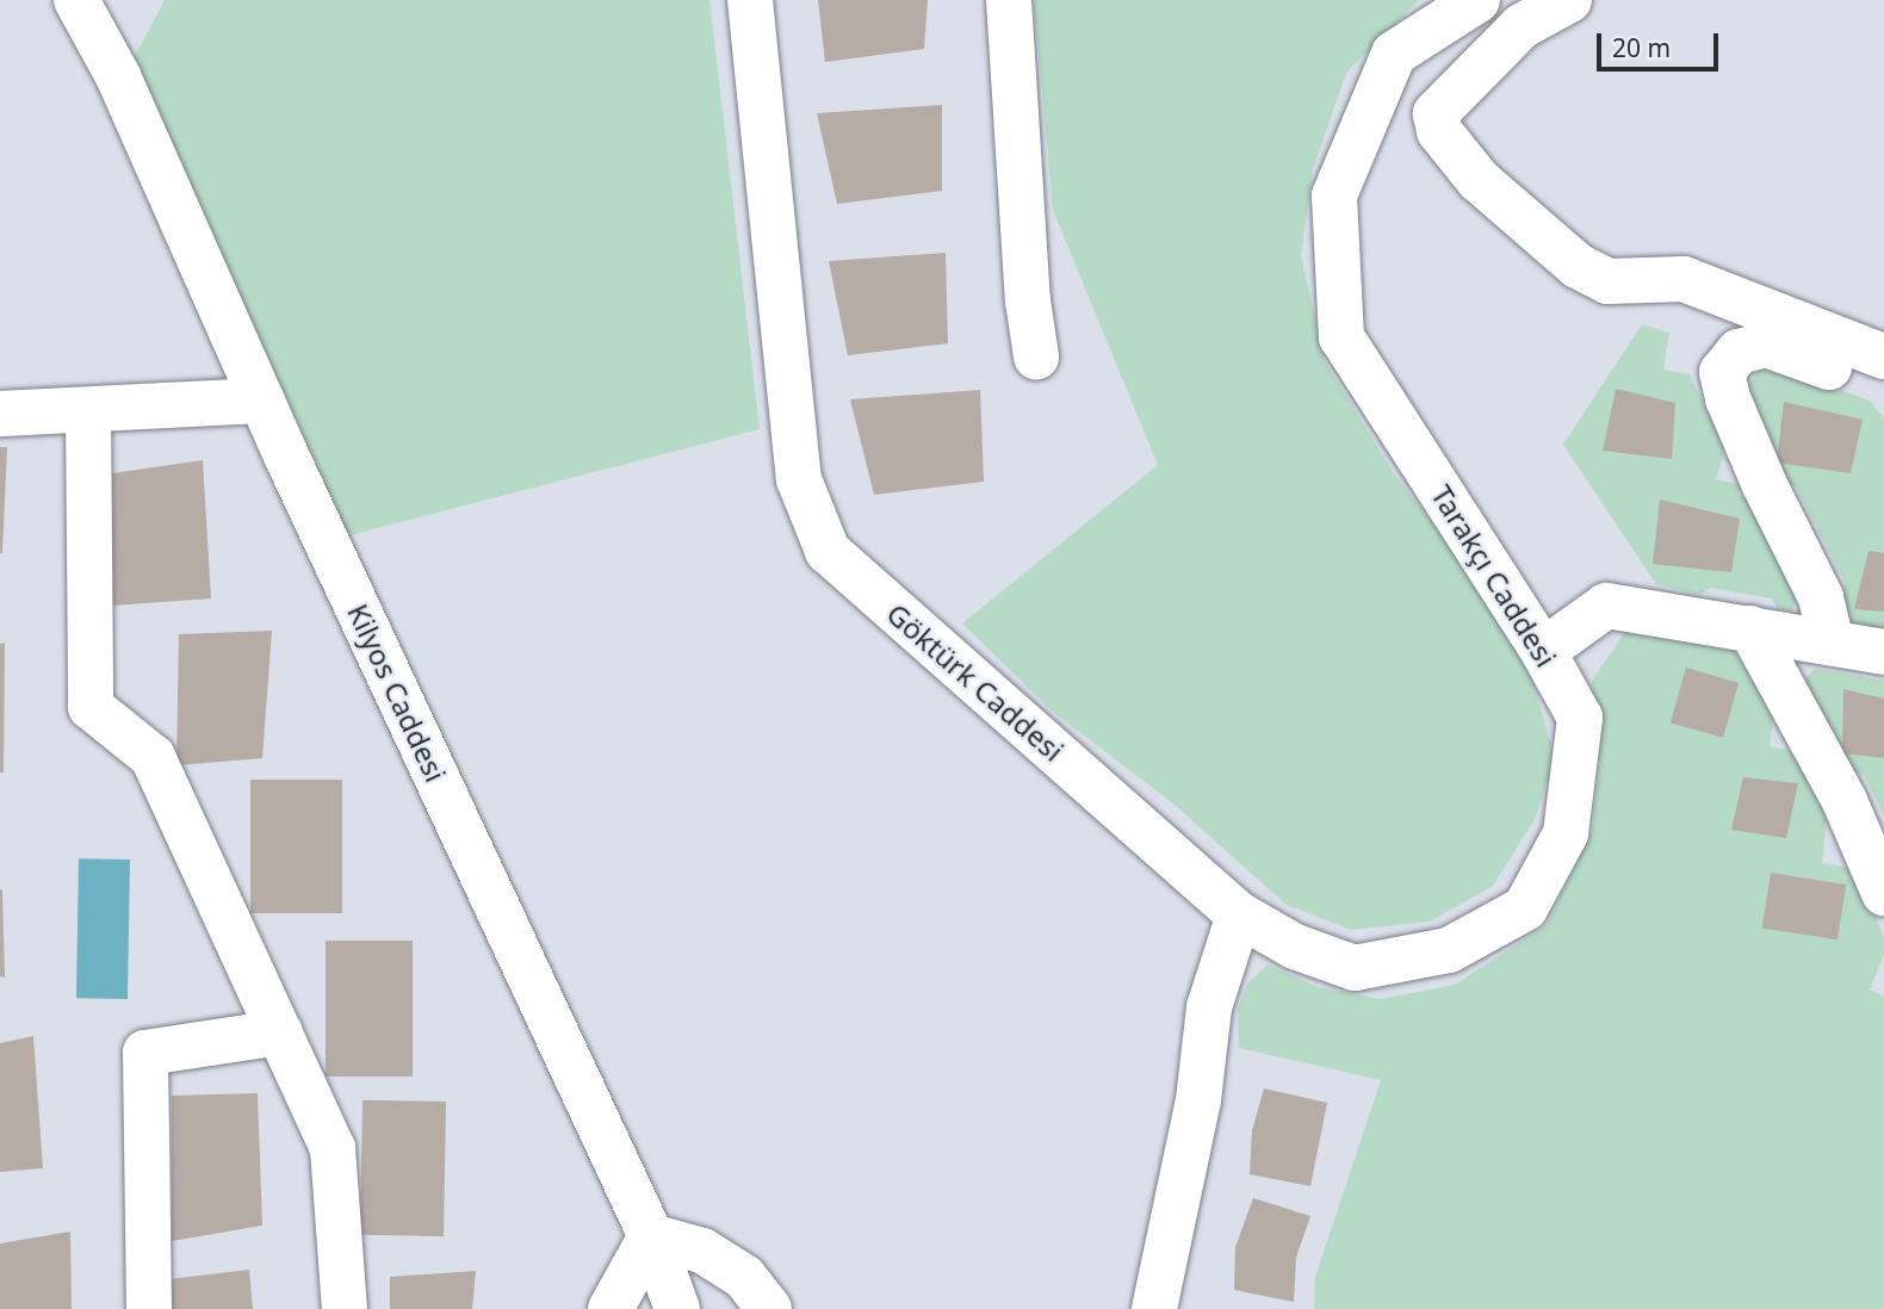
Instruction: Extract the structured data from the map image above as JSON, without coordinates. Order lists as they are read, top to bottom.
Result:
{
  "streets": {
    "street": ["Tarakçı Caddesi", "Göktürk Caddesi", "Kilyos Caddesi"]
  },
  "crossings": [
    ["Tarakçı Caddesi", "Göktürk Caddesi"]
  ],
  "scale_bar": "20 m"
}
